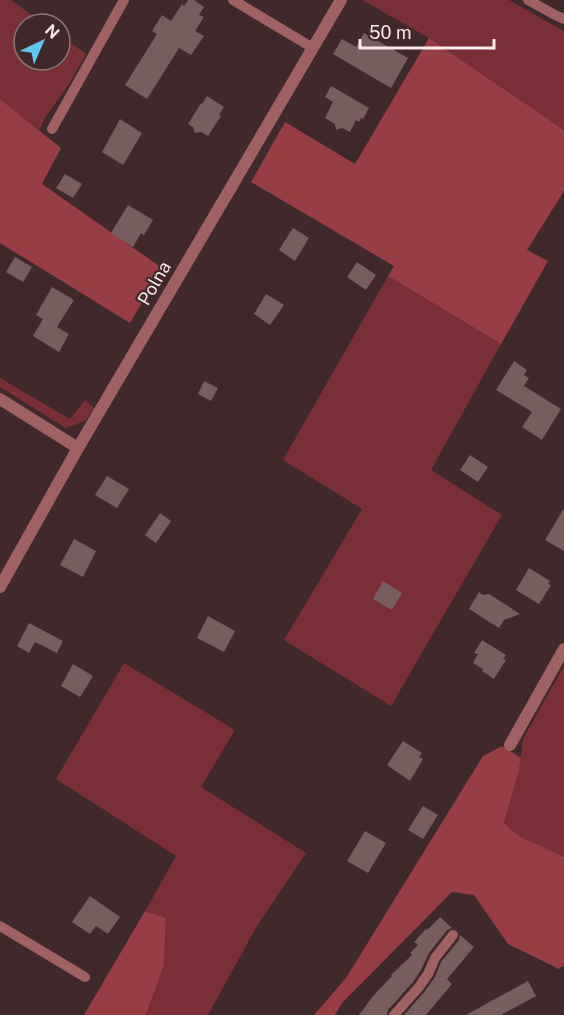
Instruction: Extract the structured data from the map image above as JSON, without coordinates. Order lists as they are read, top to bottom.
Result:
{
  "streets": {
    "street": ["Polna"]
  },
  "scale_bar": "50 m",
  "north": "top right"
}
